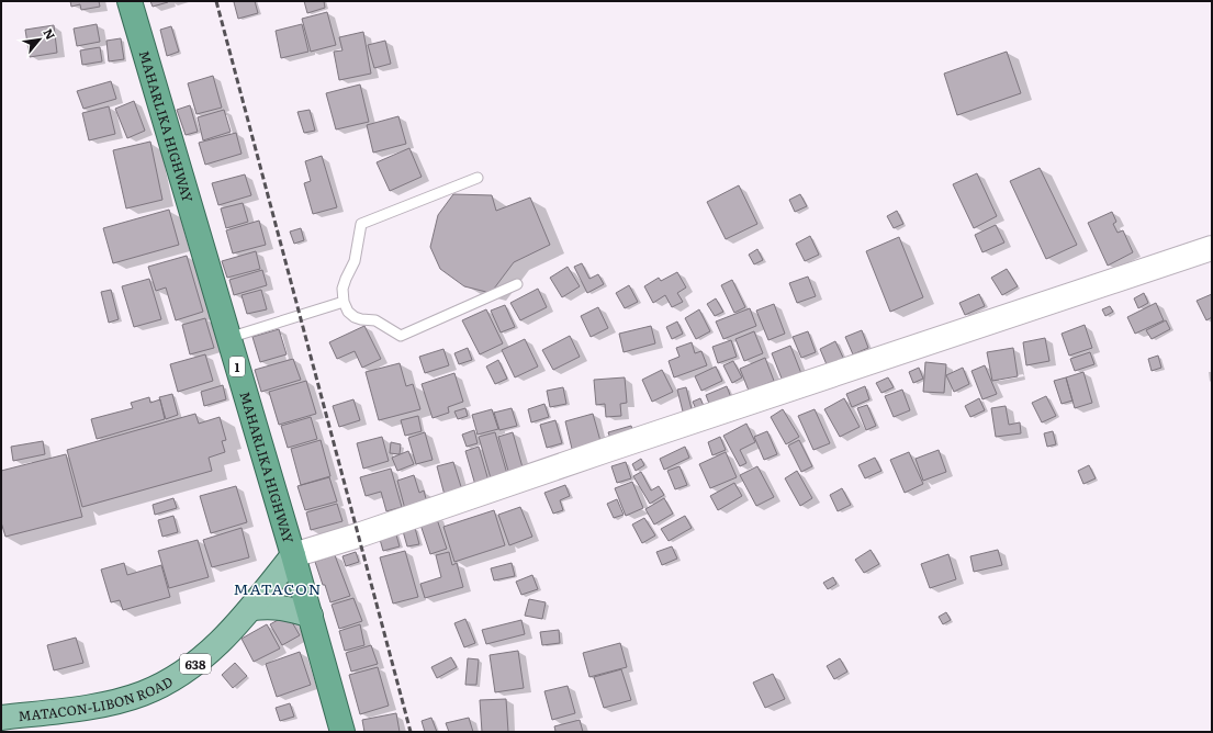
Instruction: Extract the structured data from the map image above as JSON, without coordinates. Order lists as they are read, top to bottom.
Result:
{
  "streets": {
    "highway": ["MAHARLIKA HIGHWAY", "1"],
    "main road": ["638", "MATACON-LIBON ROAD"]
  },
  "crossings": [
    ["MAHARLIKA HIGHWAY", "MATACON-LIBON ROAD"]
  ],
  "districts": ["MATACON"],
  "north": "top right"
}
